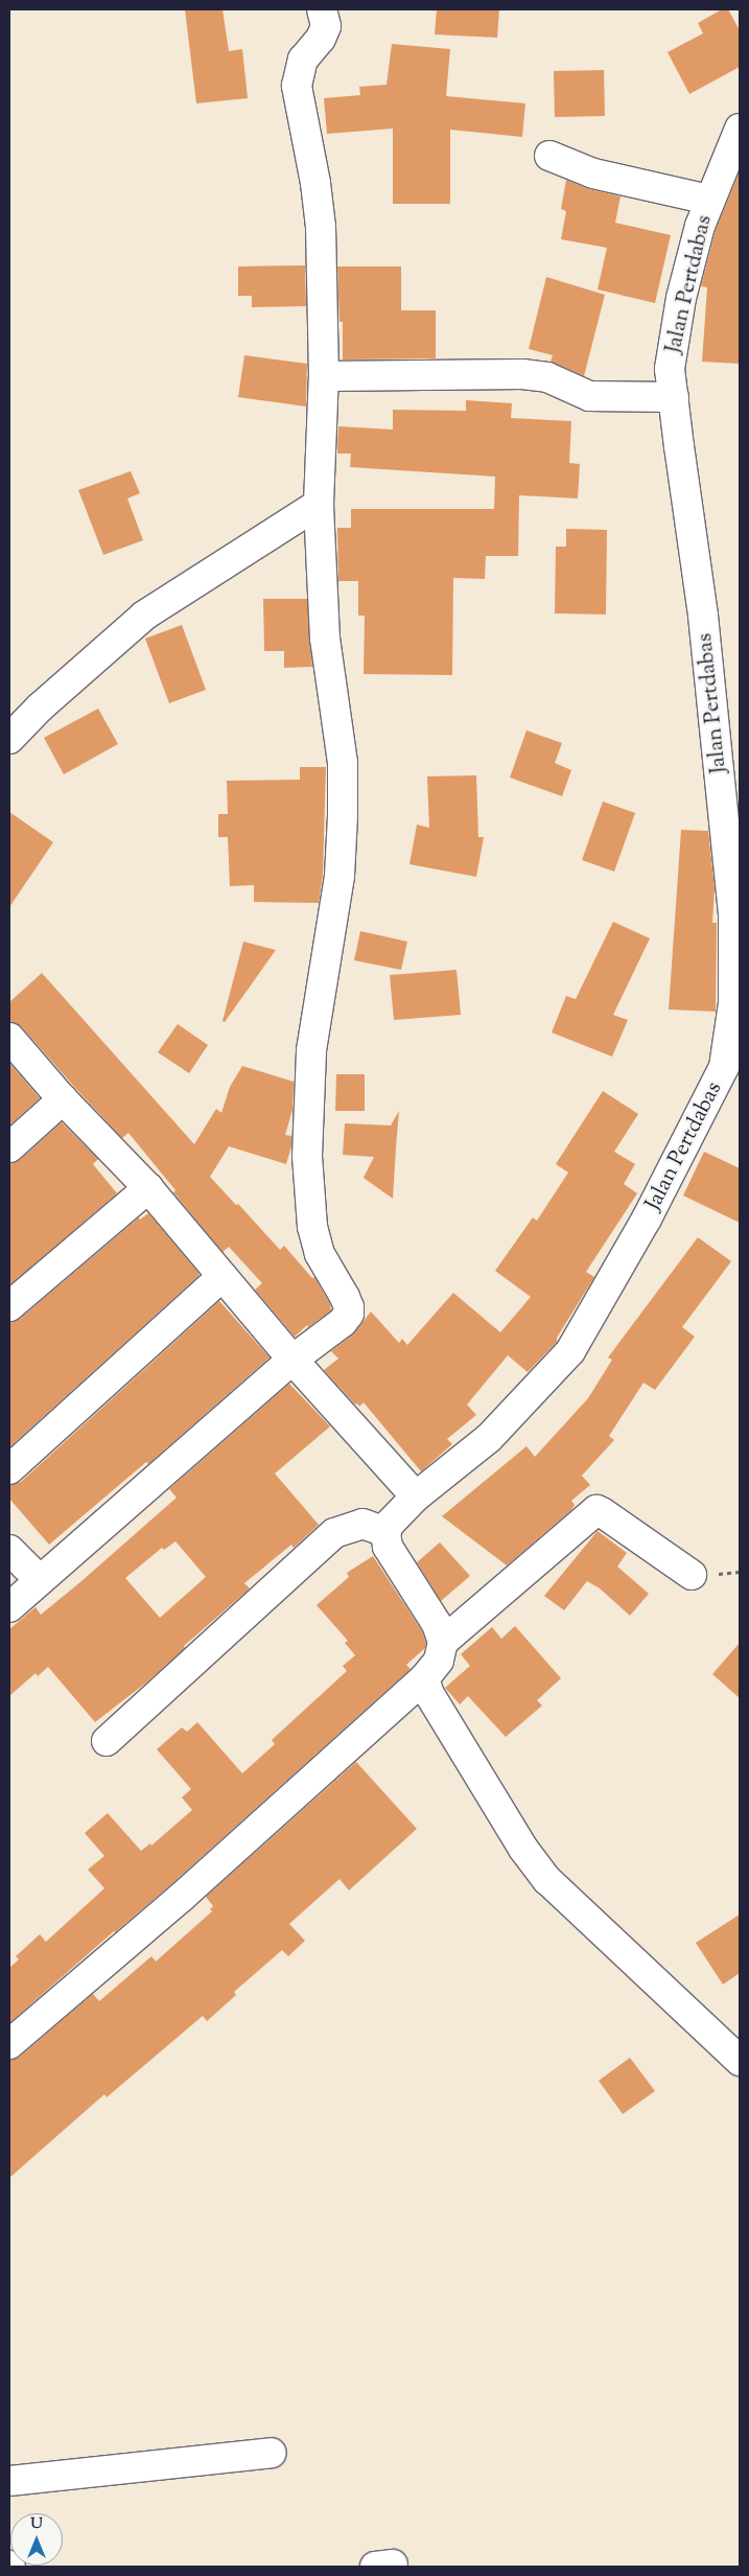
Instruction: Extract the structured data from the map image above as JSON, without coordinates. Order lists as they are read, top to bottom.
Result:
{
  "streets": {
    "street": ["Jalan Pertdabas"]
  },
  "north": "top"
}
